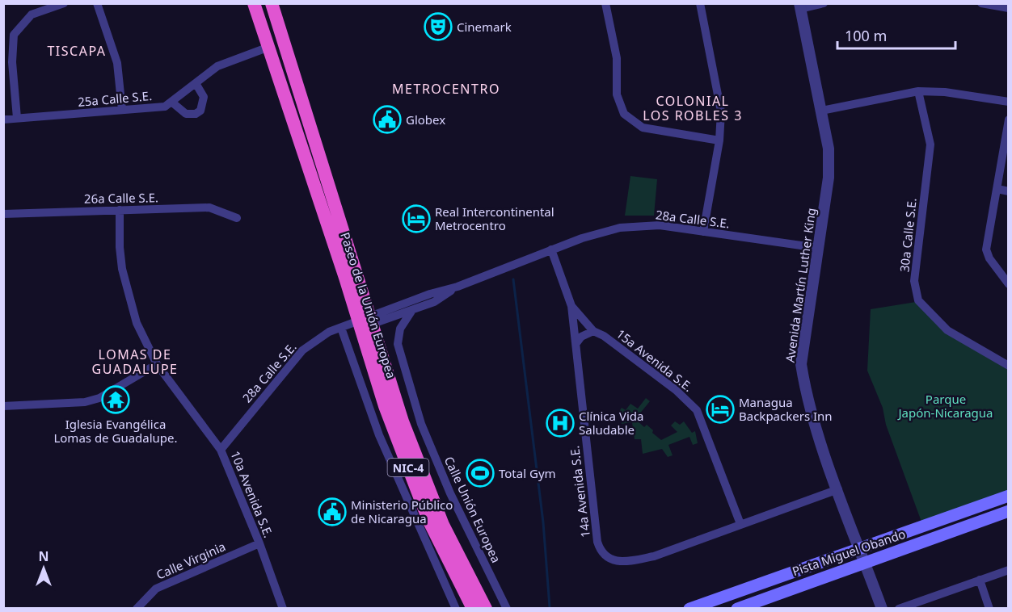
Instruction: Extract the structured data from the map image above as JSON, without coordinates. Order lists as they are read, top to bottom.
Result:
{
  "streets": {
    "highway": ["Paseo de la Unión Europea", "NIC-4"],
    "main road": ["Pista Miguel Obando"],
    "street": [
      "25a Calle S.E.",
      "26a Calle S.E.",
      "28a Calle S.E.",
      "30a Calle S.E.",
      "Avenida Martín Luther King",
      "15a Avenida S.E.",
      "14a Avenida S.E.",
      "10a Avenida S.E.",
      "Calle Unión Europea",
      "Calle Virginia"
    ]
  },
  "crossings": [
    ["25a Calle S.E.", "Paseo de la Unión Europea"],
    ["26a Calle S.E.", "10a Avenida S.E."],
    ["28a Calle S.E.", "Avenida Martín Luther King"],
    ["28a Calle S.E.", "Paseo de la Unión Europea"],
    ["28a Calle S.E.", "NIC-4"],
    ["28a Calle S.E.", "14a Avenida S.E."],
    ["28a Calle S.E.", "10a Avenida S.E."],
    ["28a Calle S.E.", "Calle Unión Europea"],
    ["Avenida Martín Luther King", "Pista Miguel Obando"],
    ["Paseo de la Unión Europea", "NIC-4"],
    ["15a Avenida S.E.", "14a Avenida S.E."],
    ["10a Avenida S.E.", "Calle Virginia"]
  ],
  "districts": [
    "TISCAPA",
    "METROCENTRO",
    "COLONIAL LOS ROBLES 3",
    "LOMAS DE GUADALUPE"
  ],
  "parks": ["Parque Japón-Nicaragua"],
  "places": {
    "theatre": ["Cinemark"],
    "public building": ["Globex", "Ministerio Público de Nicaragua"],
    "hotel": ["Real Intercontinental Metrocentro", "Managua Backpackers Inn"],
    "temple": ["Iglesia Evangélica Lomas de Guadalupe."],
    "hospital": ["Clínica Vida Saludable"],
    "sports": ["Total Gym"]
  },
  "scale_bar": "100 m",
  "north": "top"
}
